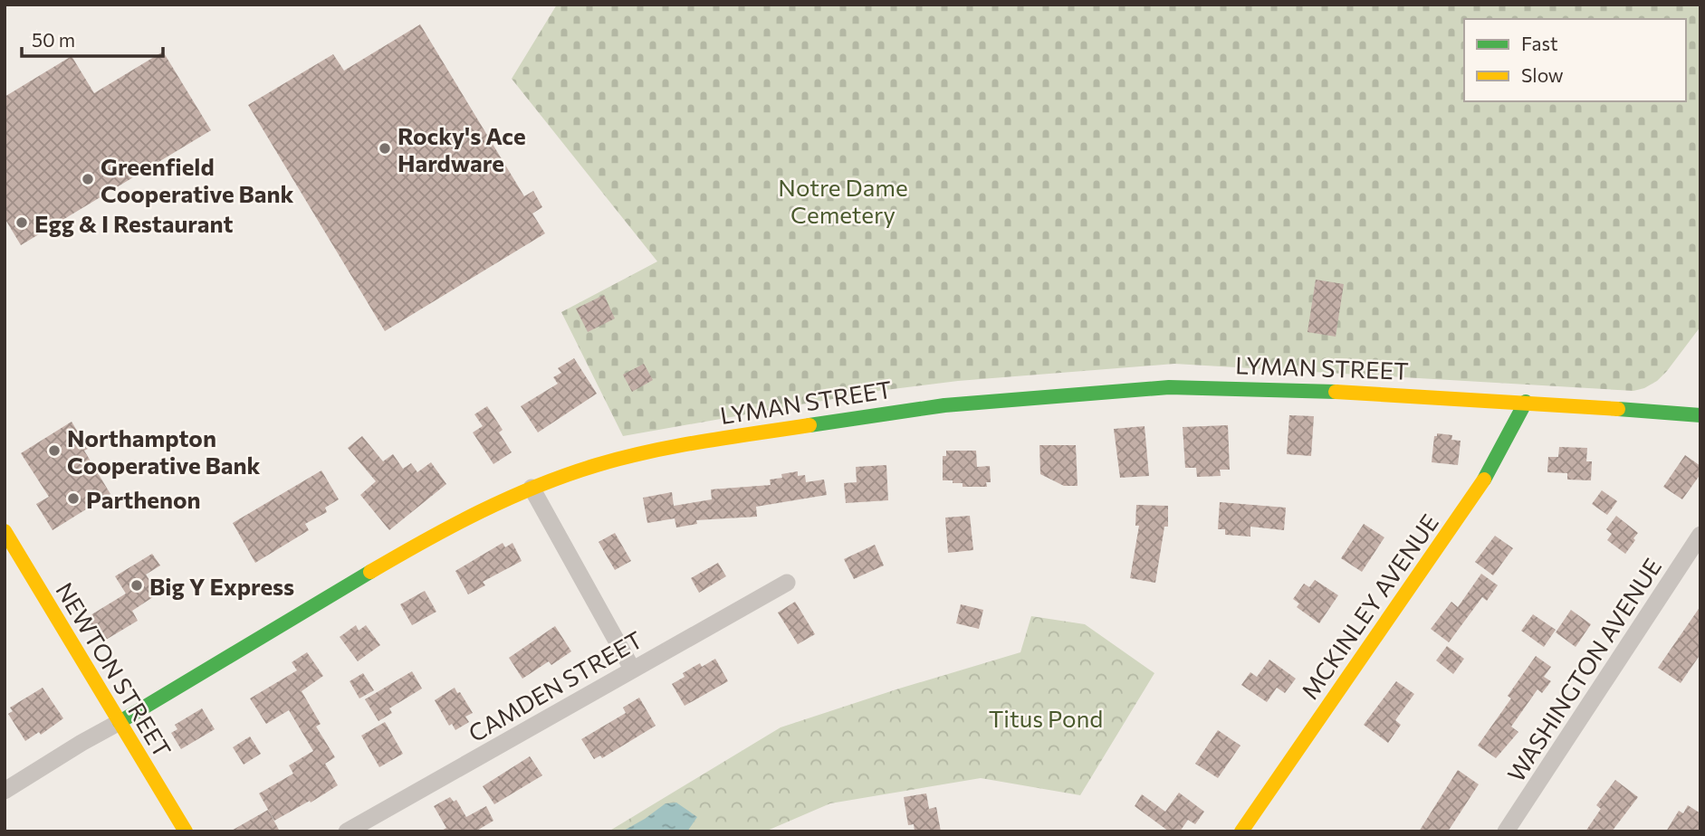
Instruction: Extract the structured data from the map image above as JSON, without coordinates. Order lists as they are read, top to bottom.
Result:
{
  "streets": {
    "main road": ["LYMAN STREET", "MCKINLEY AVENUE", "NEWTON STREET"],
    "street": ["WASHINGTON AVENUE", "CAMDEN STREET"]
  },
  "crossings": [
    ["LYMAN STREET", "MCKINLEY AVENUE"],
    ["LYMAN STREET", "NEWTON STREET"]
  ],
  "parks": ["Notre Dame Cemetery", "Titus Pond"],
  "places": [
    "Rocky's Ace Hardware",
    "Greenfield Cooperative Bank",
    "Egg & I Restaurant",
    "Northampton Cooperative Bank",
    "Parthenon",
    "Big Y Express"
  ],
  "legend": ["Fast", "Slow"],
  "scale_bar": "50 m"
}
